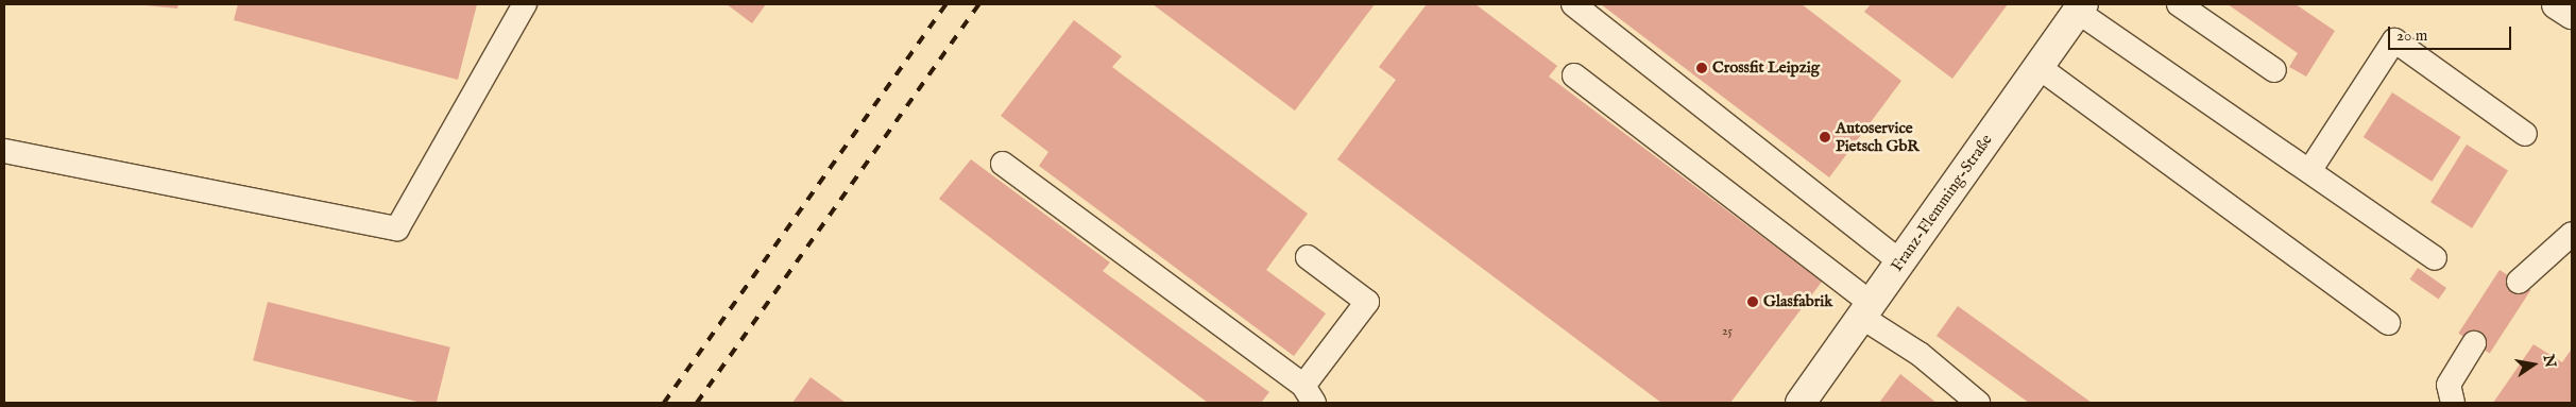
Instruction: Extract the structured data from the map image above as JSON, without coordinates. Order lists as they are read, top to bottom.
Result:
{
  "streets": {
    "street": ["Franz-Flemming-Straße"]
  },
  "places": ["Crossfit Leipzig", "Autoservice Pietsch GbR", "Glasfabrik"],
  "house_numbers": ["25"],
  "scale_bar": "20 m",
  "north": "right"
}
